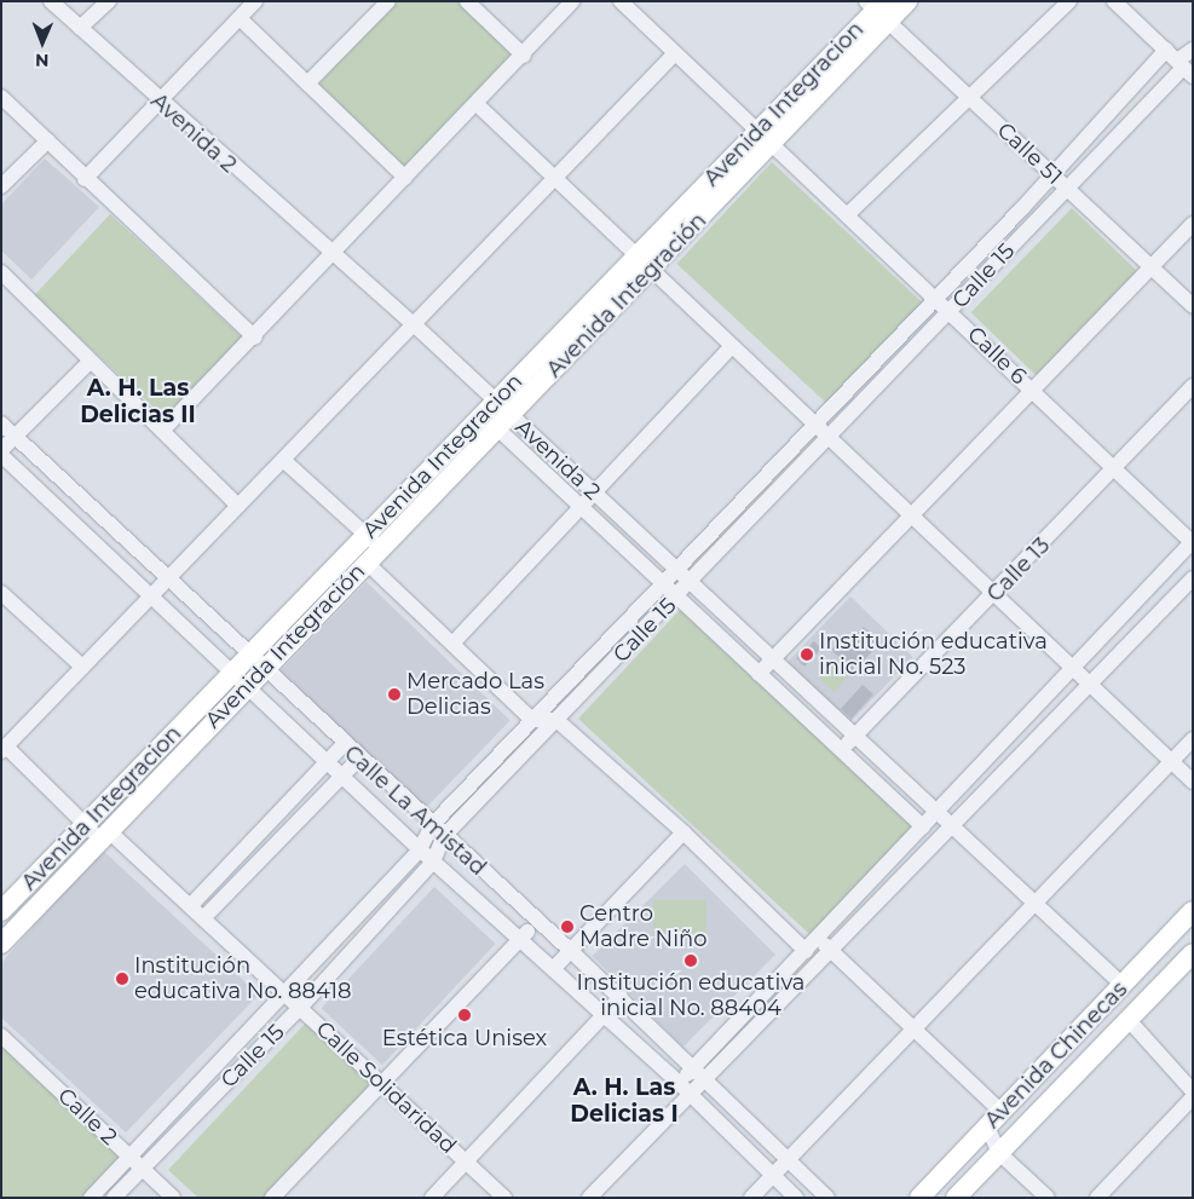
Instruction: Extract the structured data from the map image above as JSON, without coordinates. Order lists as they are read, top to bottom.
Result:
{
  "streets": {
    "main road": ["Avenida Integracion", "Avenida Integración", "Avenida Chinecas"],
    "street": [
      "Avenida 2",
      "Calle 51",
      "Calle 15",
      "Calle 6",
      "Calle 13",
      "Calle La Amistad",
      "Calle Solidaridad",
      "Calle 2"
    ]
  },
  "crossings": [
    ["Avenida Integracion", "Avenida 2"],
    ["Avenida Integracion", "Calle 51"],
    ["Avenida Integracion", "Avenida Integración"],
    ["Avenida Integracion", "Calle 6"],
    ["Avenida Integracion", "Calle La Amistad"],
    ["Avenida Integracion", "Calle Solidaridad"],
    ["Avenida 2", "Calle 15"],
    ["Avenida 2", "Avenida Integración"],
    ["Avenida 2", "Calle 13"],
    ["Avenida 2", "Avenida Chinecas"],
    ["Calle 51", "Calle 15"],
    ["Calle 51", "Avenida Integración"],
    ["Calle 15", "Calle 6"],
    ["Calle 15", "Calle La Amistad"],
    ["Calle 15", "Calle Solidaridad"],
    ["Calle 15", "Calle 2"],
    ["Avenida Integración", "Calle 6"],
    ["Avenida Integración", "Calle La Amistad"],
    ["Avenida Integración", "Calle Solidaridad"],
    ["Calle 6", "Calle 13"]
  ],
  "districts": ["A. H. Las Delicias II", "A. H. Las Delicias I"],
  "places": [
    "Institución educativa inicial No. 523",
    "Mercado Las Delicias",
    "Centro Madre Niño",
    "Institución educativa inicial No. 88404",
    "Institución educativa No. 88418",
    "Estética Unisex"
  ],
  "north": "bottom"
}
